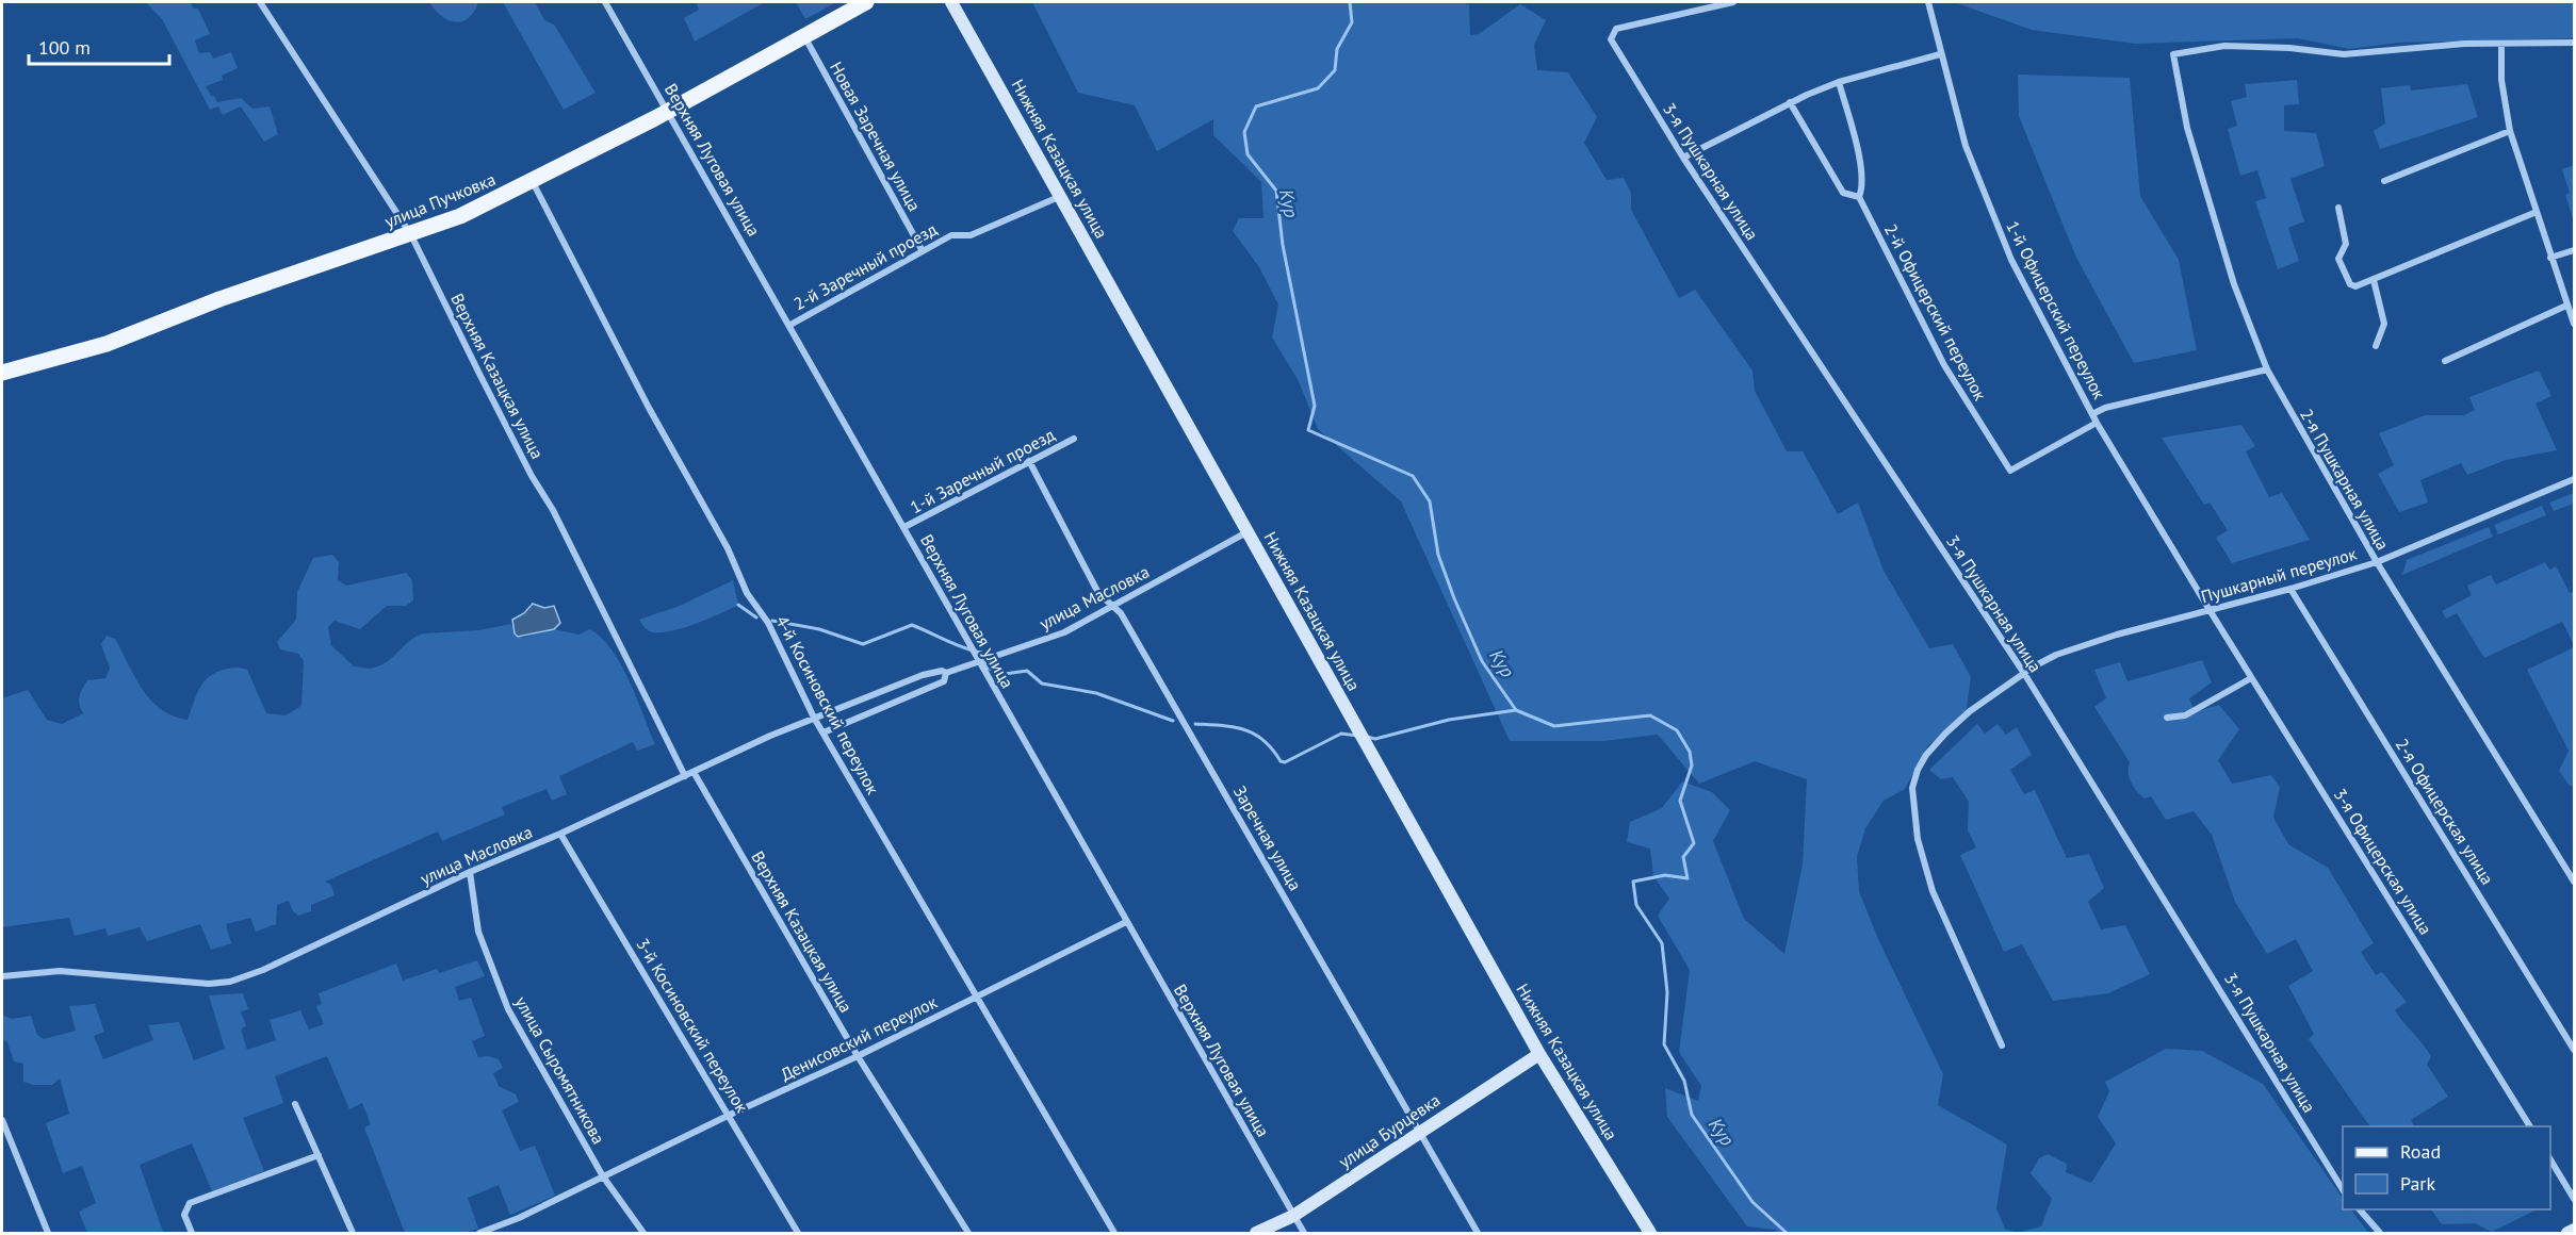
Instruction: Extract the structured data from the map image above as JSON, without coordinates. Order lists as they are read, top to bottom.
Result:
{
  "streets": {
    "main road": ["улица Пучковка"],
    "street": [
      "Новая Заречная улица",
      "Нижняя Казацкая улица",
      "Верхняя Луговая улица",
      "3-я Пушкарная улица",
      "2-й Заречный проезд",
      "1-й Офицерский переулок",
      "2-й Офицерский переулок",
      "Верхняя Казацкая улица",
      "1-й Заречный проезд",
      "2-я Пушкарная улица",
      "Пушкарный переулок",
      "улица Масловка",
      "4-й Косиновский переулок",
      "2-я Офицерская улица",
      "Заречная улица",
      "3-я Офицерская улица",
      "3-й Косиновский переулок",
      "Денисовский переулок",
      "улица Сыромятникова",
      "улица Бурцевка"
    ]
  },
  "crossings": [
    ["Новая Заречная улица", "улица Пучковка"],
    ["Новая Заречная улица", "2-й Заречный проезд"],
    ["Нижняя Казацкая улица", "2-й Заречный проезд"],
    ["Нижняя Казацкая улица", "улица Масловка"],
    ["Нижняя Казацкая улица", "улица Бурцевка"],
    ["Верхняя Луговая улица", "улица Пучковка"],
    ["Верхняя Луговая улица", "2-й Заречный проезд"],
    ["Верхняя Луговая улица", "1-й Заречный проезд"],
    ["Верхняя Луговая улица", "улица Масловка"],
    ["Верхняя Луговая улица", "Денисовский переулок"],
    ["Верхняя Луговая улица", "улица Бурцевка"],
    ["3-я Пушкарная улица", "Пушкарный переулок"],
    ["улица Пучковка", "Верхняя Казацкая улица"],
    ["улица Пучковка", "4-й Косиновский переулок"],
    ["1-й Офицерский переулок", "2-й Офицерский переулок"],
    ["1-й Офицерский переулок", "Пушкарный переулок"],
    ["1-й Офицерский переулок", "3-я Офицерская улица"],
    ["Верхняя Казацкая улица", "улица Масловка"],
    ["Верхняя Казацкая улица", "Денисовский переулок"],
    ["1-й Заречный проезд", "Заречная улица"],
    ["2-я Пушкарная улица", "Пушкарный переулок"],
    ["Пушкарный переулок", "2-я Офицерская улица"],
    ["Пушкарный переулок", "3-я Офицерская улица"],
    ["улица Масловка", "4-й Косиновский переулок"],
    ["улица Масловка", "Заречная улица"],
    ["улица Масловка", "3-й Косиновский переулок"],
    ["улица Масловка", "улица Сыромятникова"],
    ["4-й Косиновский переулок", "Денисовский переулок"],
    ["Заречная улица", "улица Бурцевка"],
    ["3-й Косиновский переулок", "Денисовский переулок"],
    ["Денисовский переулок", "улица Сыромятникова"]
  ],
  "water": ["Кур"],
  "legend": ["Road", "Park"],
  "scale_bar": "100 m"
}
